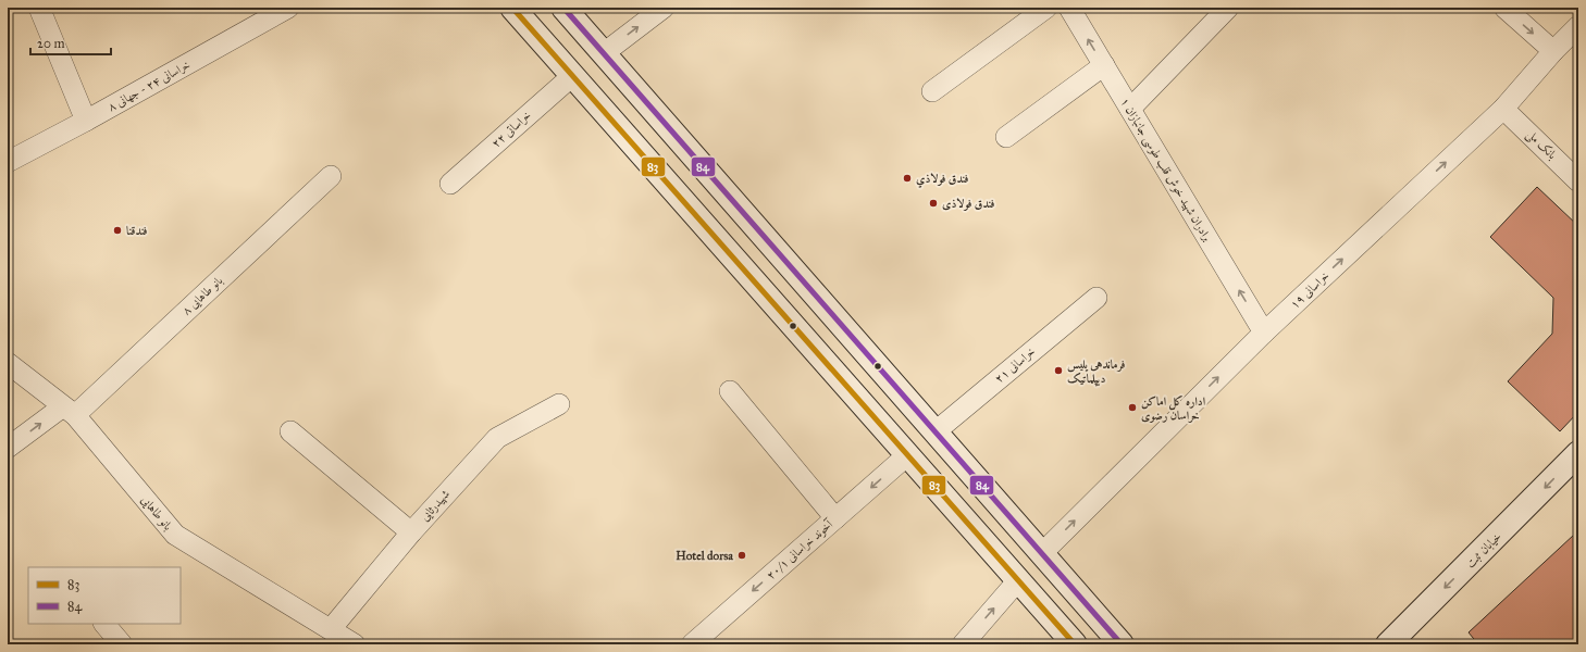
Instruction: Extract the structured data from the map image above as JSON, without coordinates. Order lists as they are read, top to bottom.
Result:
{
  "streets": {
    "street": [
      "خراسانی ۲۴ - جهانی ۸",
      "خراساتی ۲۲",
      "بانک ملی",
      "برادران شهید خوش قلب طوسی جانبازان ۱",
      "خراسانی ۱۹",
      "بانو طاهایی ۸",
      "خراسانی ۲۱",
      "شهیدرثایی",
      "بانو طاهایی",
      "آخوند خراسانی ۲۰/۱",
      "خیابان ثبت"
    ]
  },
  "crossings": [
    ["بانک ملی", "خراسانی ۱۹"],
    ["برادران شهید خوش قلب طوسی جانبازان ۱", "خراسانی ۱۹"],
    ["بانو طاهایی ۸", "بانو طاهایی"],
    ["شهیدرثایی", "بانو طاهایی"]
  ],
  "one_way": [
    "برادران شهید خوش قلب طوسی جانبازان ۱",
    "خراسانی ۱۹",
    "آخوند خراسانی ۲۰/۱",
    "خیابان ثبت"
  ],
  "places": [
    "فندق فولاذي",
    "فندق فولاذی",
    "فندقنا",
    "فرماندهی پلیس دیپلماتیک",
    "اداره کل اماکن خراسان رضوی",
    "Hotel dorsa"
  ],
  "lines": ["transit line 83", "transit line 84"],
  "legend": ["83", "84"],
  "scale_bar": "20 m"
}
